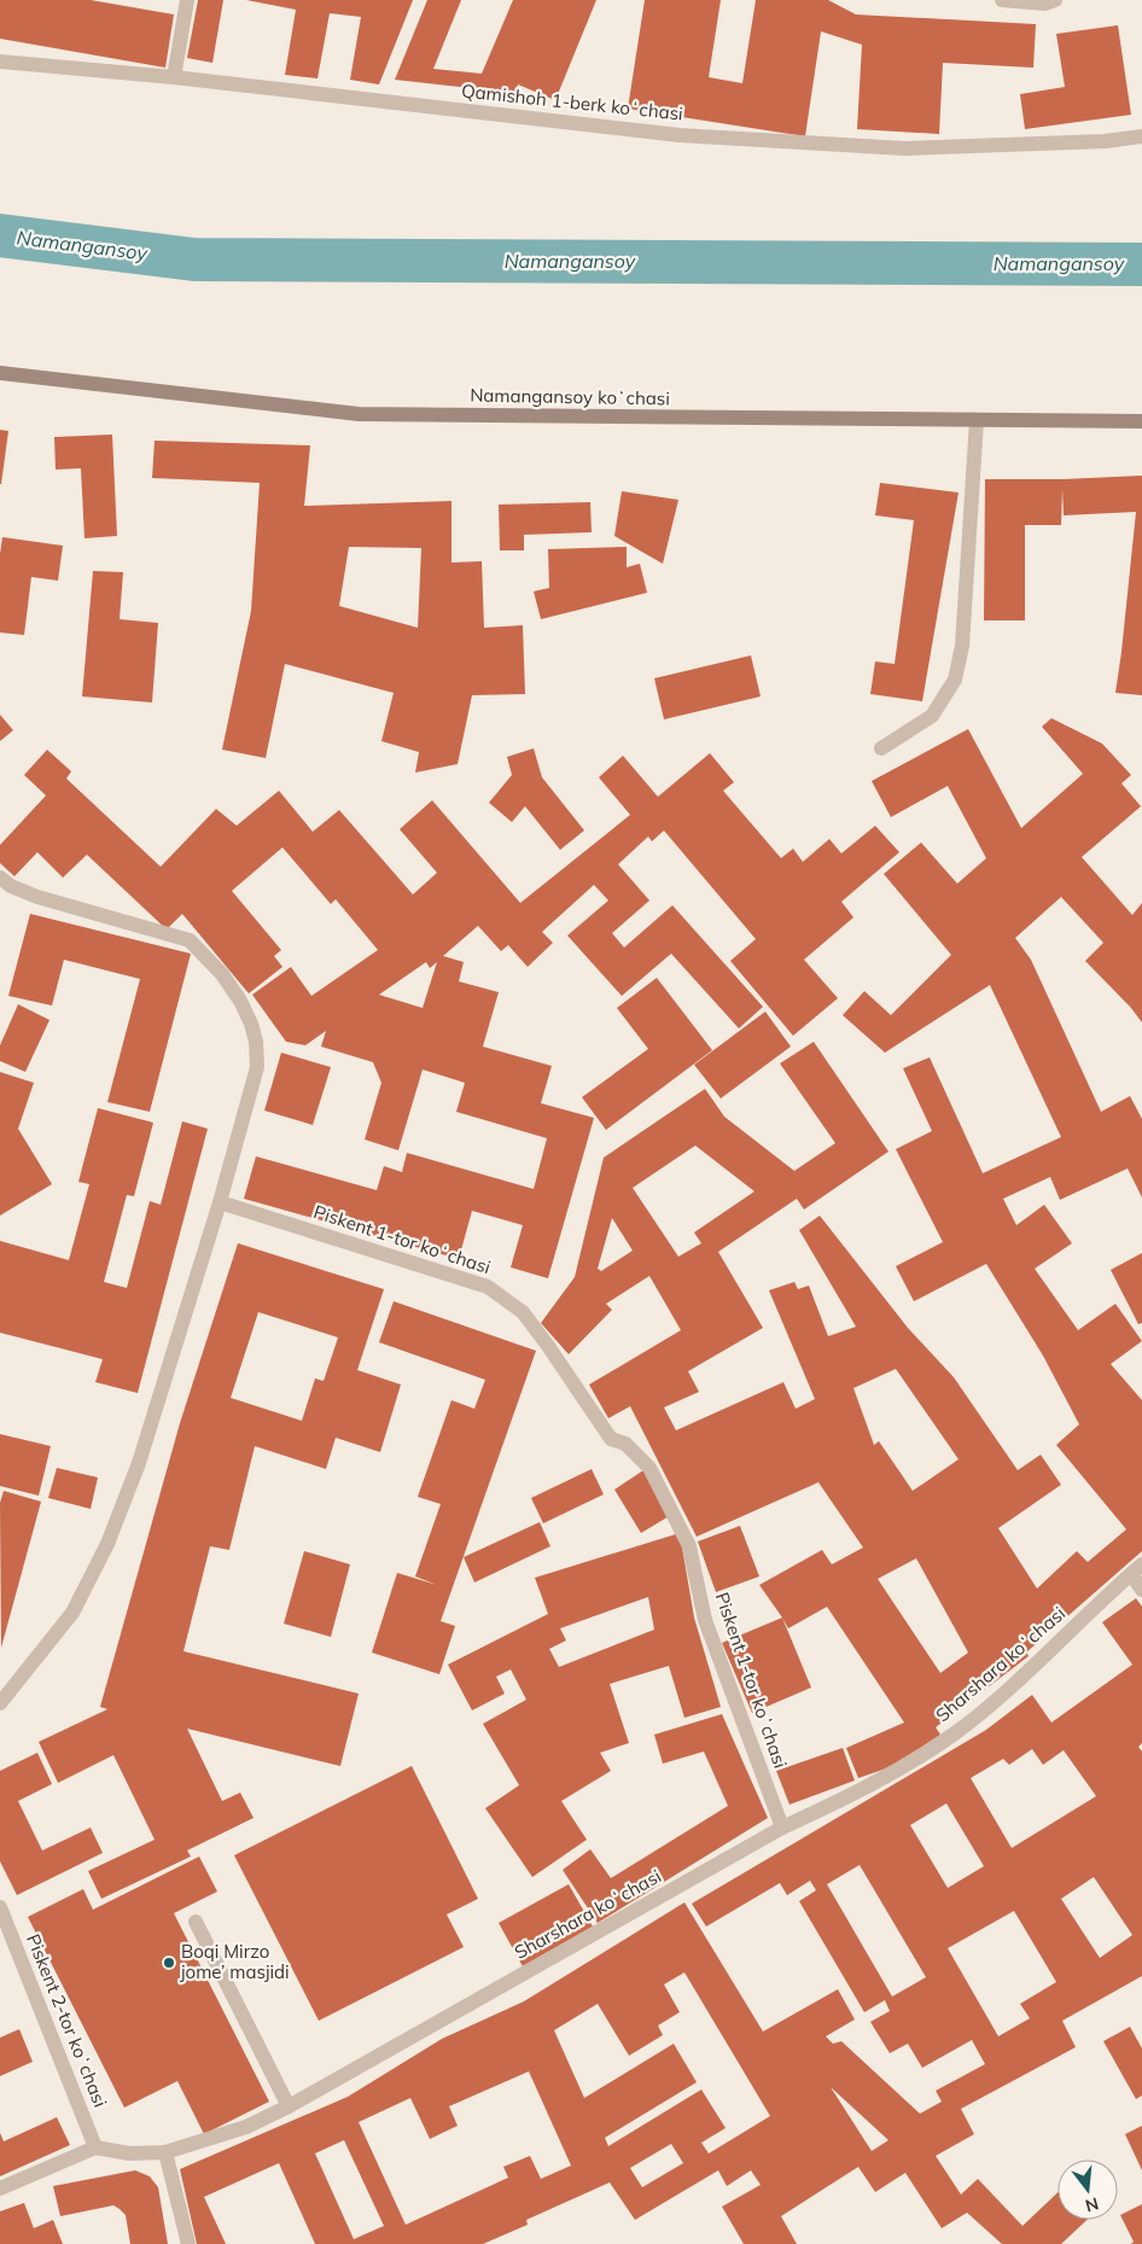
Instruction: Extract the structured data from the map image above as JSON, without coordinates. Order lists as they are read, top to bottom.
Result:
{
  "streets": {
    "street": [
      "Qamishoh 1-berk koʻchasi",
      "Namangansoy koʻchasi",
      "Piskent 1-tor koʻchasi",
      "Sharshara koʻchasi",
      "Piskent 2-tor koʻchasi"
    ]
  },
  "crossings": [
    ["Piskent 1-tor koʻchasi", "Sharshara koʻchasi"],
    ["Sharshara koʻchasi", "Piskent 2-tor koʻchasi"]
  ],
  "water": ["Namangansoy"],
  "places": ["Boqi Mirzo jome’ masjidi"],
  "north": "bottom"
}
